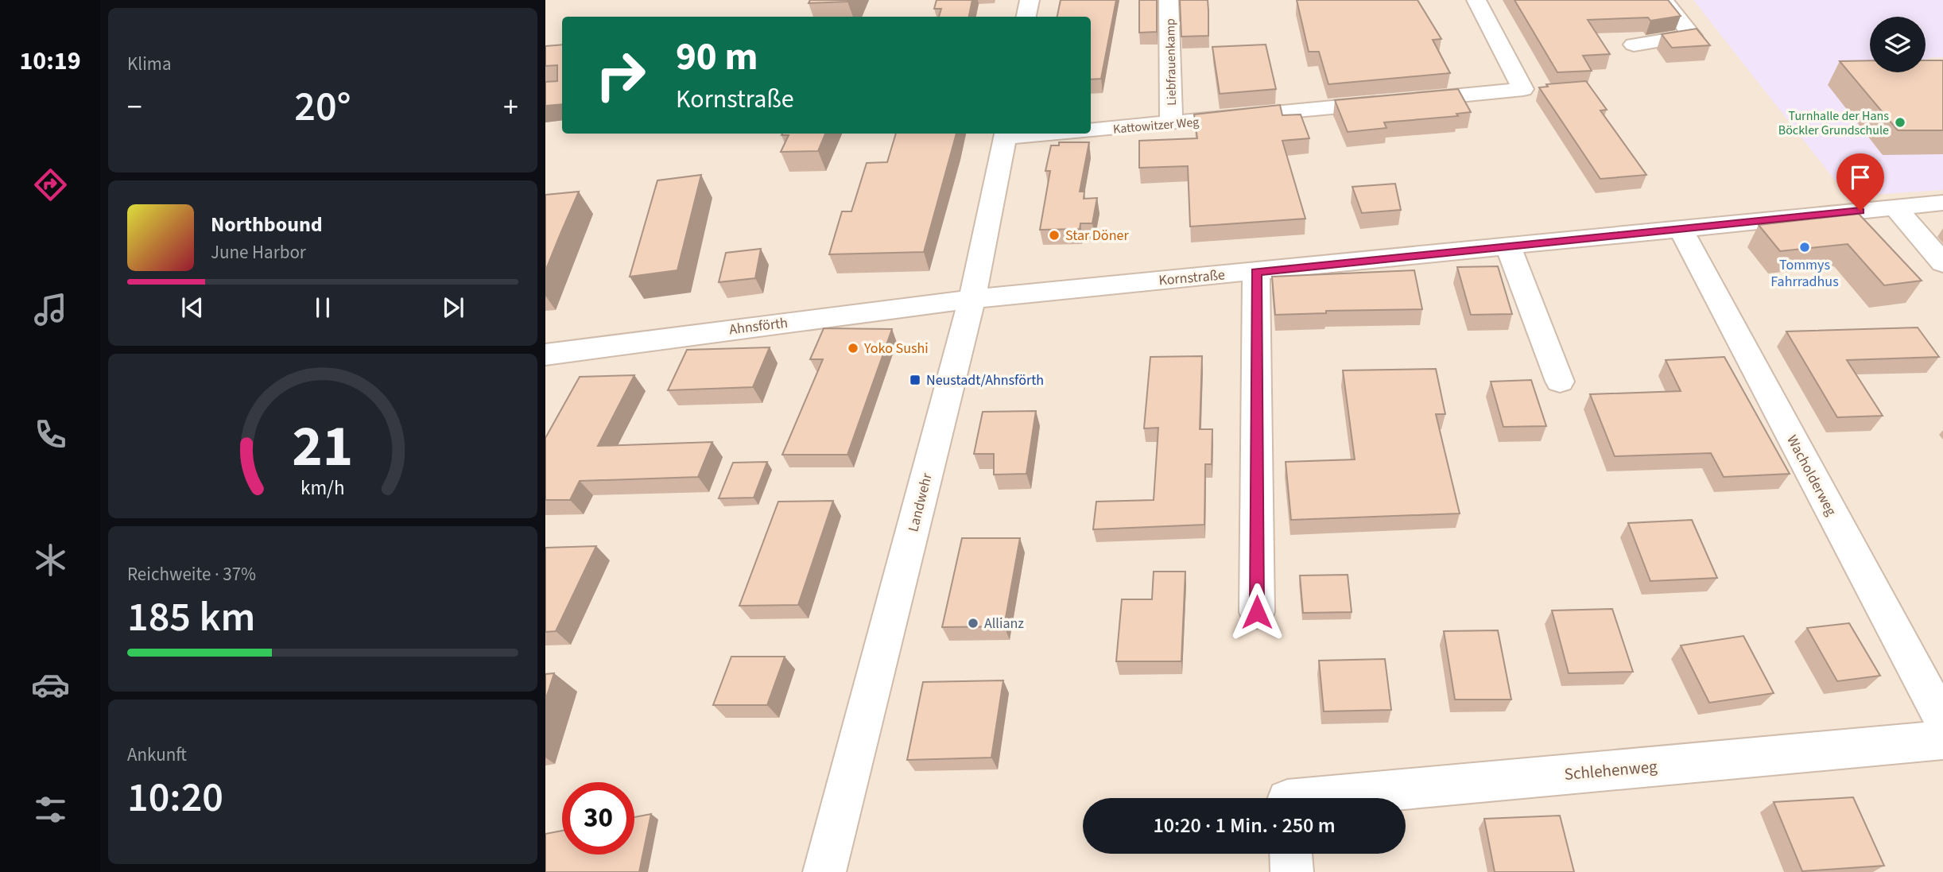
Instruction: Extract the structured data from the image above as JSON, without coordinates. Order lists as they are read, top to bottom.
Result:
{
  "streets": {
    "street": [
      "Liebfrauenkamp",
      "Kattowitzer Weg",
      "Kornstraße",
      "Ahnsförth",
      "Wacholderweg",
      "Landwehr",
      "Schlehenweg"
    ]
  },
  "crossings": [
    ["Liebfrauenkamp", "Kattowitzer Weg"],
    ["Kornstraße", "Ahnsförth"],
    ["Kornstraße", "Wacholderweg"],
    ["Kornstraße", "Landwehr"],
    ["Ahnsförth", "Landwehr"]
  ],
  "places": {
    "other": [
      "Turnhalle der Hans Böckler Grundschule",
      "Star Döner",
      "Tommys Fahrradhus",
      "Yoko Sushi",
      "Allianz"
    ],
    "transit": ["Neustadt/Ahnsförth"]
  },
  "page": {
    "tabs": "10:19",
    "tile": [
      "Klima",
      ["Reichweite · 37%", "185 km"],
      ["Ankunft", "10:20"]
    ],
    "turn": ["90 m", "Kornstraße"],
    "heat": ["−", "20°", "+"],
    "song": ["Northbound", "June Harbor"],
    "limit": "30",
    "trip": "10:20 · 1 Min. · 250 m",
    "gauge": ["21", "km/h"]
  }
}
